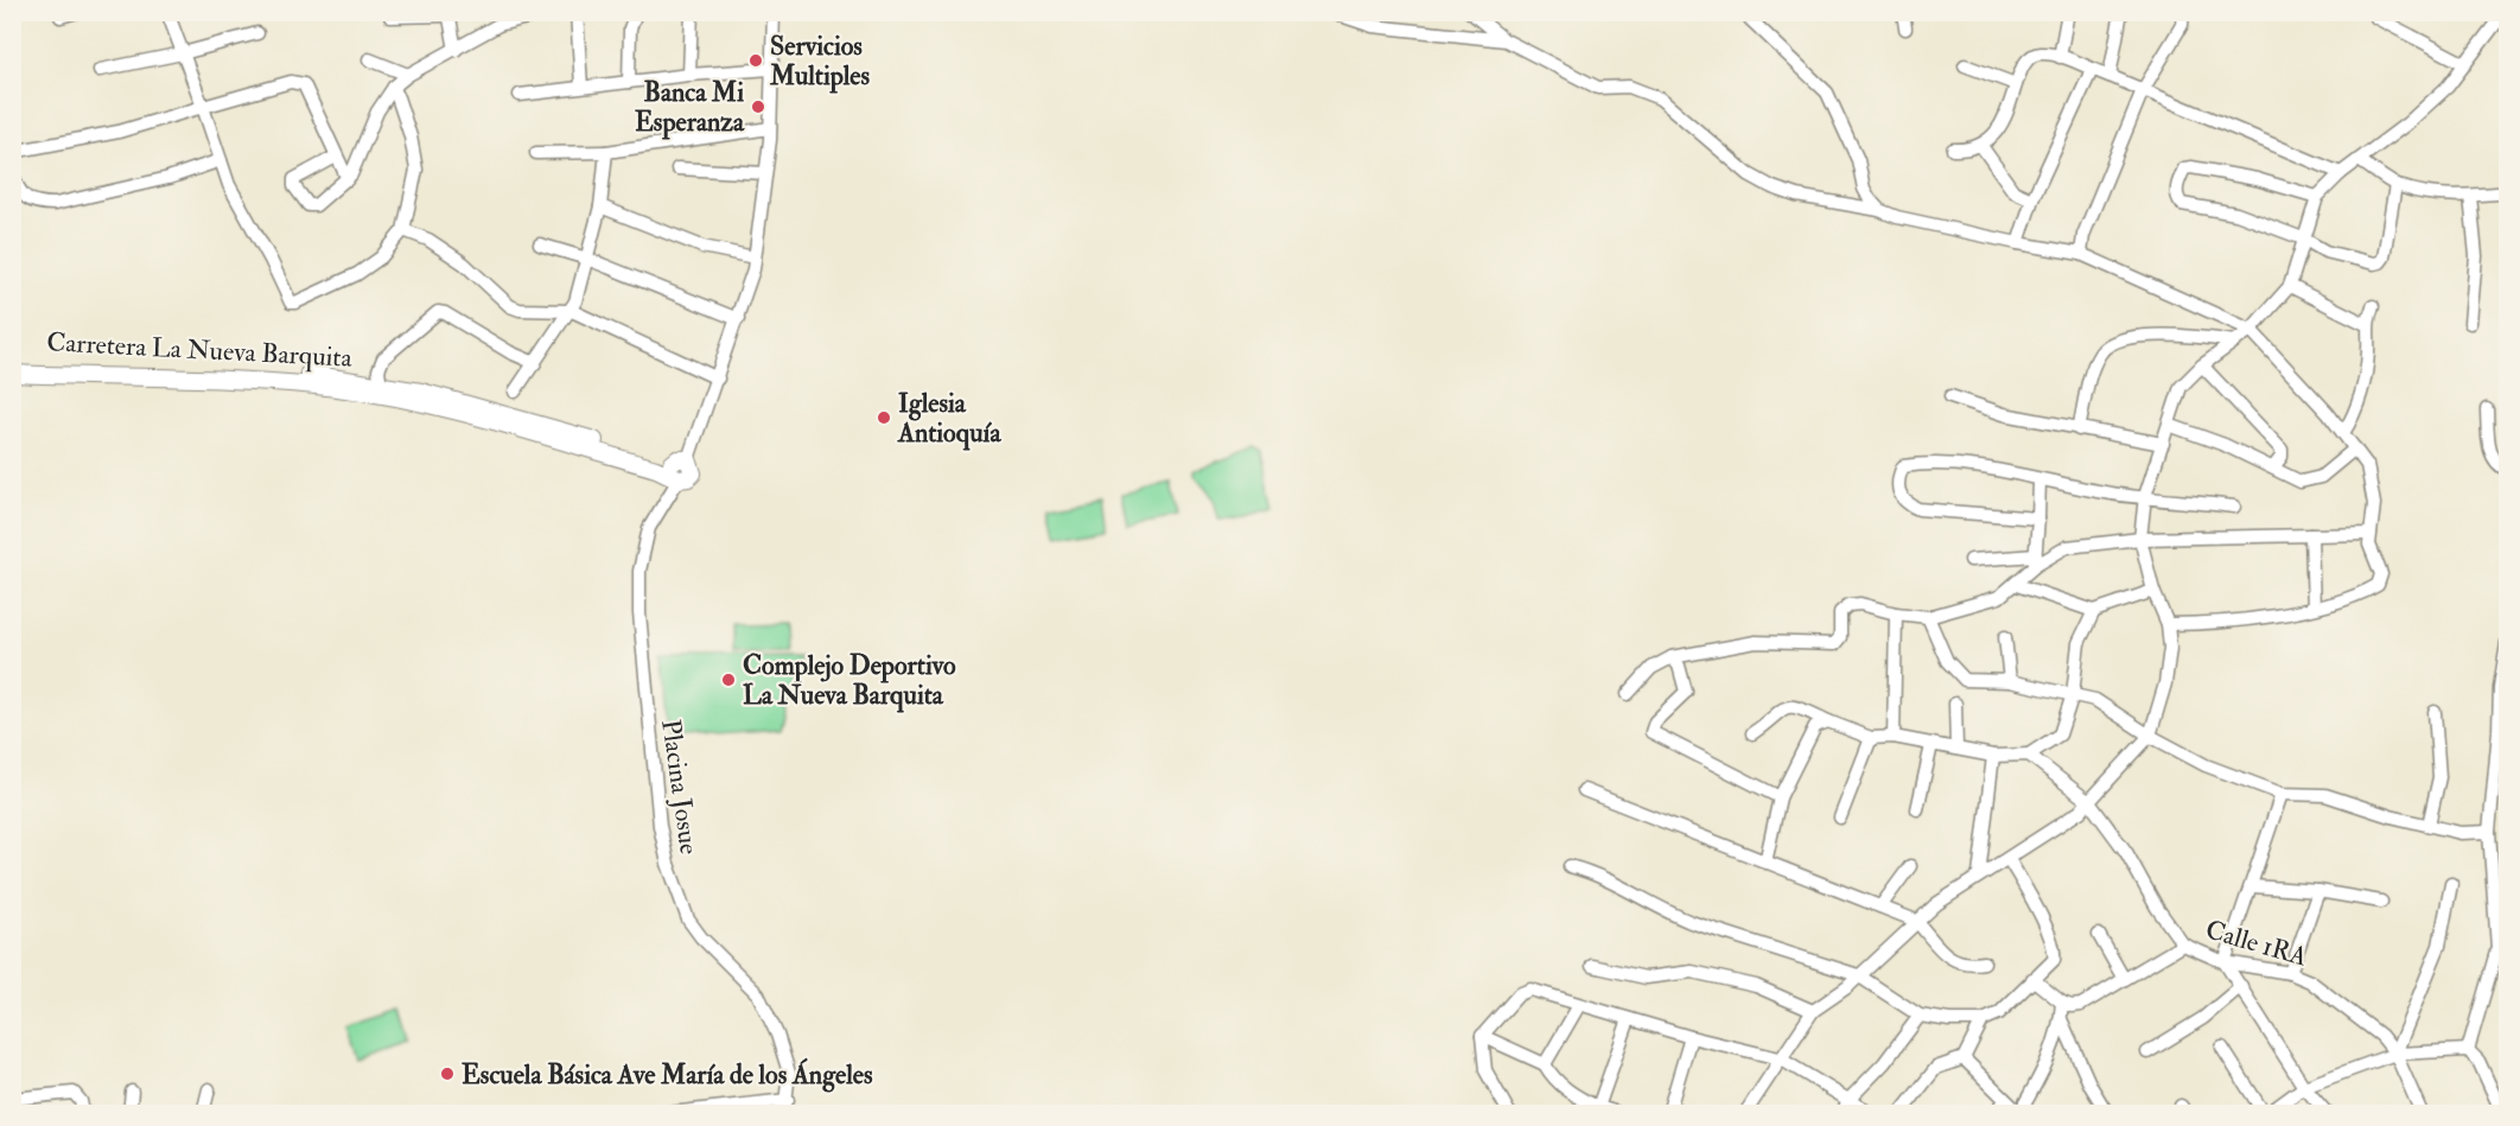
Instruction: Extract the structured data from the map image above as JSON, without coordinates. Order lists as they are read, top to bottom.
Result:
{
  "streets": {
    "street": ["Carretera La Nueva Barquita", "Placina Josue", "Calle 1RA"]
  },
  "crossings": [
    ["Carretera La Nueva Barquita", "Placina Josue"]
  ],
  "places": [
    "Servicios Multiples",
    "Banca Mi Esperanza",
    "Iglesia Antioquía",
    "Complejo Deportivo La Nueva Barquita",
    "Escuela Básica Ave María de los Ángeles"
  ]
}
